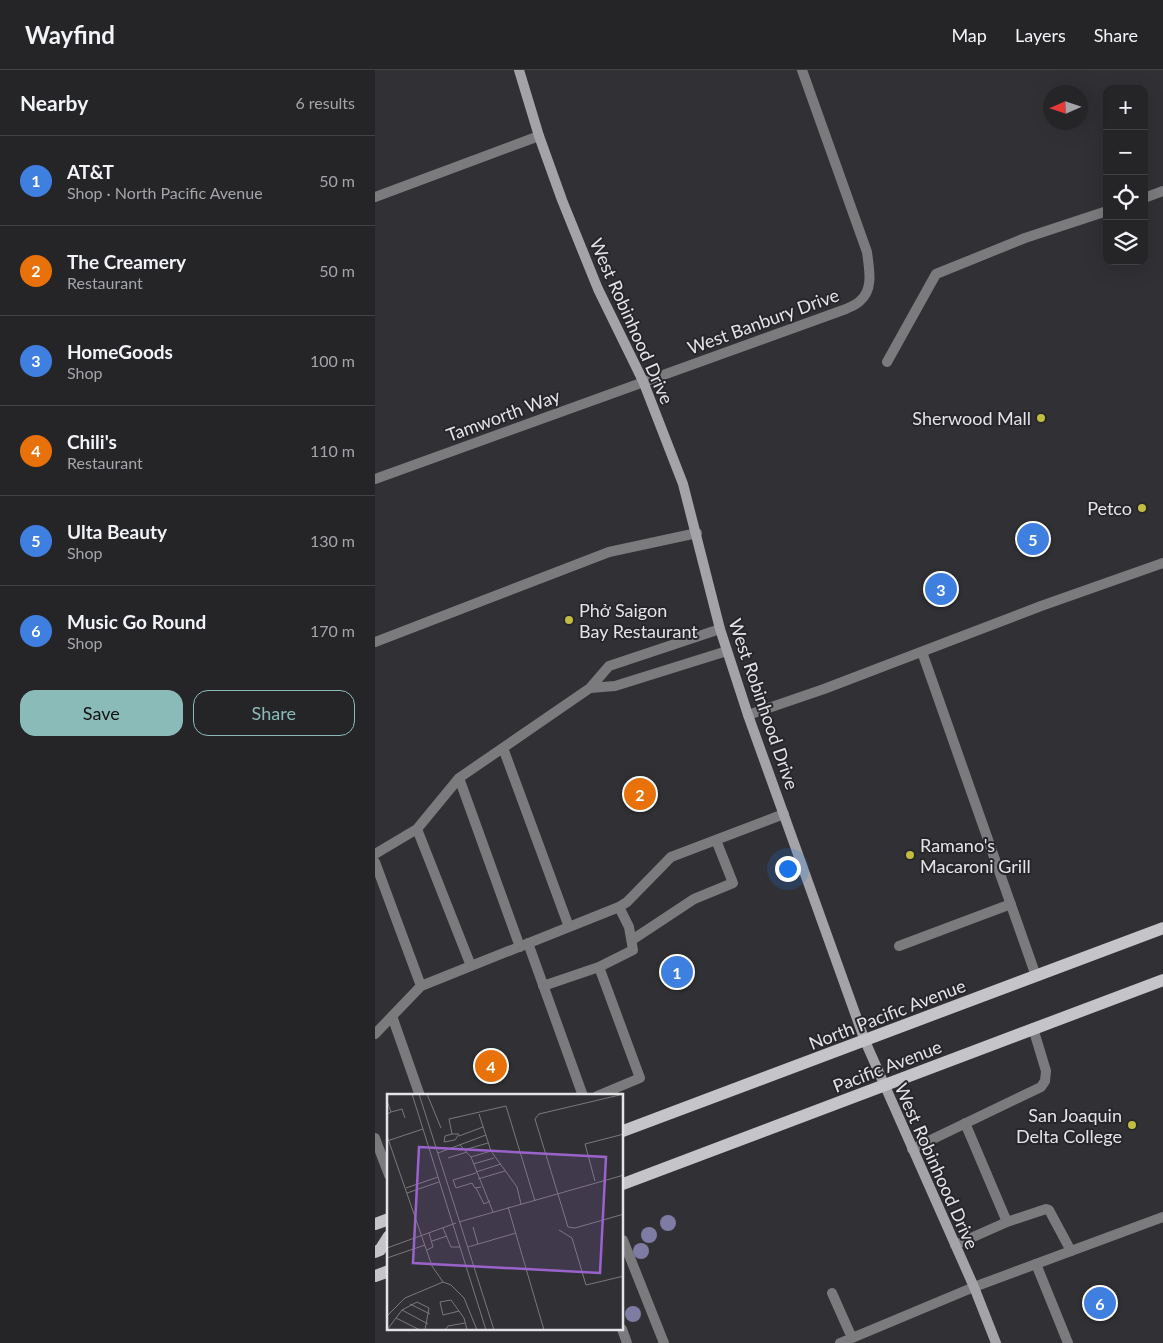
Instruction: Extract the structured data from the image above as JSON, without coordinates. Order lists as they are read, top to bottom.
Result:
{
  "streets": {
    "main road": ["North Pacific Avenue", "Pacific Avenue"],
    "street": ["West Robinhood Drive", "West Banbury Drive", "Tamworth Way"]
  },
  "crossings": [
    ["West Robinhood Drive", "West Banbury Drive"],
    ["West Robinhood Drive", "Tamworth Way"],
    ["West Robinhood Drive", "North Pacific Avenue"],
    ["West Robinhood Drive", "Pacific Avenue"],
    ["West Banbury Drive", "Tamworth Way"]
  ],
  "places": [
    "Sherwood Mall",
    "Petco",
    "Phở Saigon Bay Restaurant",
    "Ramano's Macaroni Grill",
    "San Joaquin Delta College"
  ],
  "north": "left",
  "page": {
    "header": "Wayfind",
    "nav": ["Map", "Layers", "Share"],
    "heading": ["Nearby", "6 results"],
    "map_buttons": ["+", "−"],
    "list": [
      {
        "mark": "1",
        "name": "AT&T",
        "note": "Shop · North Pacific Avenue",
        "value": "50 m"
      },
      {
        "mark": "2",
        "name": "The Creamery",
        "note": "Restaurant",
        "value": "50 m"
      },
      {
        "mark": "3",
        "name": "HomeGoods",
        "note": "Shop",
        "value": "100 m"
      },
      {
        "mark": "4",
        "name": "Chili's",
        "note": "Restaurant",
        "value": "110 m"
      },
      {
        "mark": "5",
        "name": "Ulta Beauty",
        "note": "Shop",
        "value": "130 m"
      },
      {
        "mark": "6",
        "name": "Music Go Round",
        "note": "Shop",
        "value": "170 m"
      }
    ],
    "pins": [
      "5",
      "3",
      "2",
      "1",
      "4",
      "6"
    ],
    "buttons": ["Save", "Share"]
  }
}
